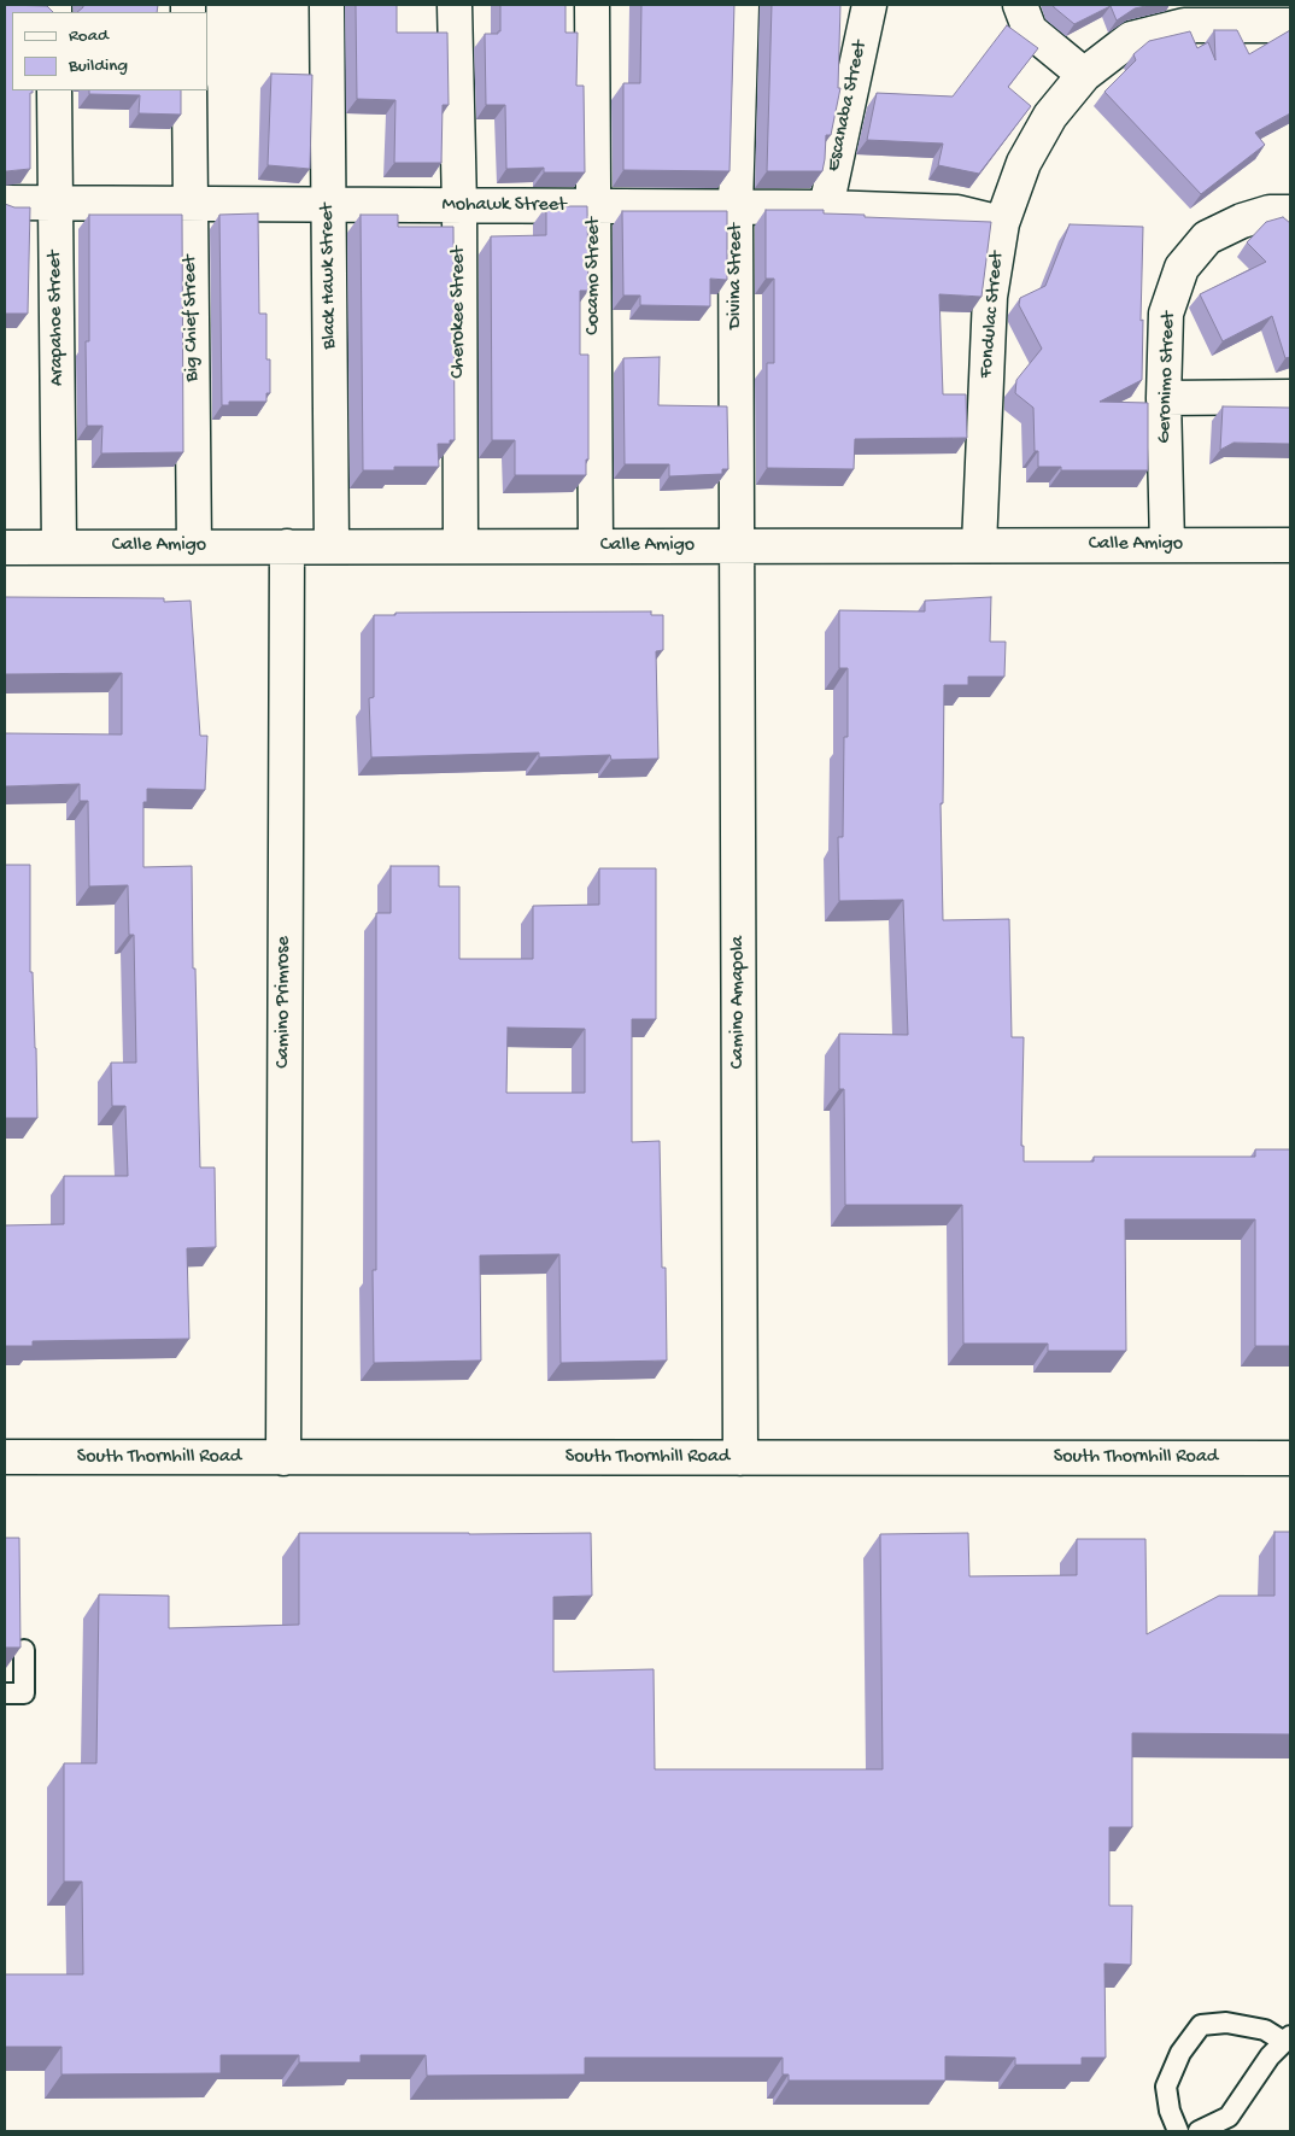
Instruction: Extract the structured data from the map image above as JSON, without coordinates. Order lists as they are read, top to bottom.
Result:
{
  "streets": {
    "street": [
      "Escanaba Street",
      "Mohawk Street",
      "Black Hawk Street",
      "Cocamo Street",
      "Divina Street",
      "Cherokee Street",
      "Fondulac Street",
      "Arapahoe Street",
      "Big Chief Street",
      "Geronimo Street",
      "Calle Amigo",
      "Camino Primrose",
      "Camino Amapola",
      "South Thornhill Road"
    ]
  },
  "crossings": [
    ["Escanaba Street", "Mohawk Street"],
    ["Mohawk Street", "Black Hawk Street"],
    ["Mohawk Street", "Cocamo Street"],
    ["Mohawk Street", "Divina Street"],
    ["Mohawk Street", "Cherokee Street"],
    ["Mohawk Street", "Fondulac Street"],
    ["Mohawk Street", "Arapahoe Street"],
    ["Mohawk Street", "Big Chief Street"],
    ["Black Hawk Street", "Calle Amigo"],
    ["Cocamo Street", "Calle Amigo"],
    ["Divina Street", "Calle Amigo"],
    ["Divina Street", "Camino Amapola"],
    ["Cherokee Street", "Calle Amigo"],
    ["Fondulac Street", "Calle Amigo"],
    ["Arapahoe Street", "Calle Amigo"],
    ["Big Chief Street", "Calle Amigo"],
    ["Geronimo Street", "Calle Amigo"],
    ["Calle Amigo", "Camino Primrose"],
    ["Calle Amigo", "Camino Amapola"],
    ["Camino Primrose", "South Thornhill Road"],
    ["Camino Amapola", "South Thornhill Road"]
  ],
  "legend": ["Road", "Building"]
}
